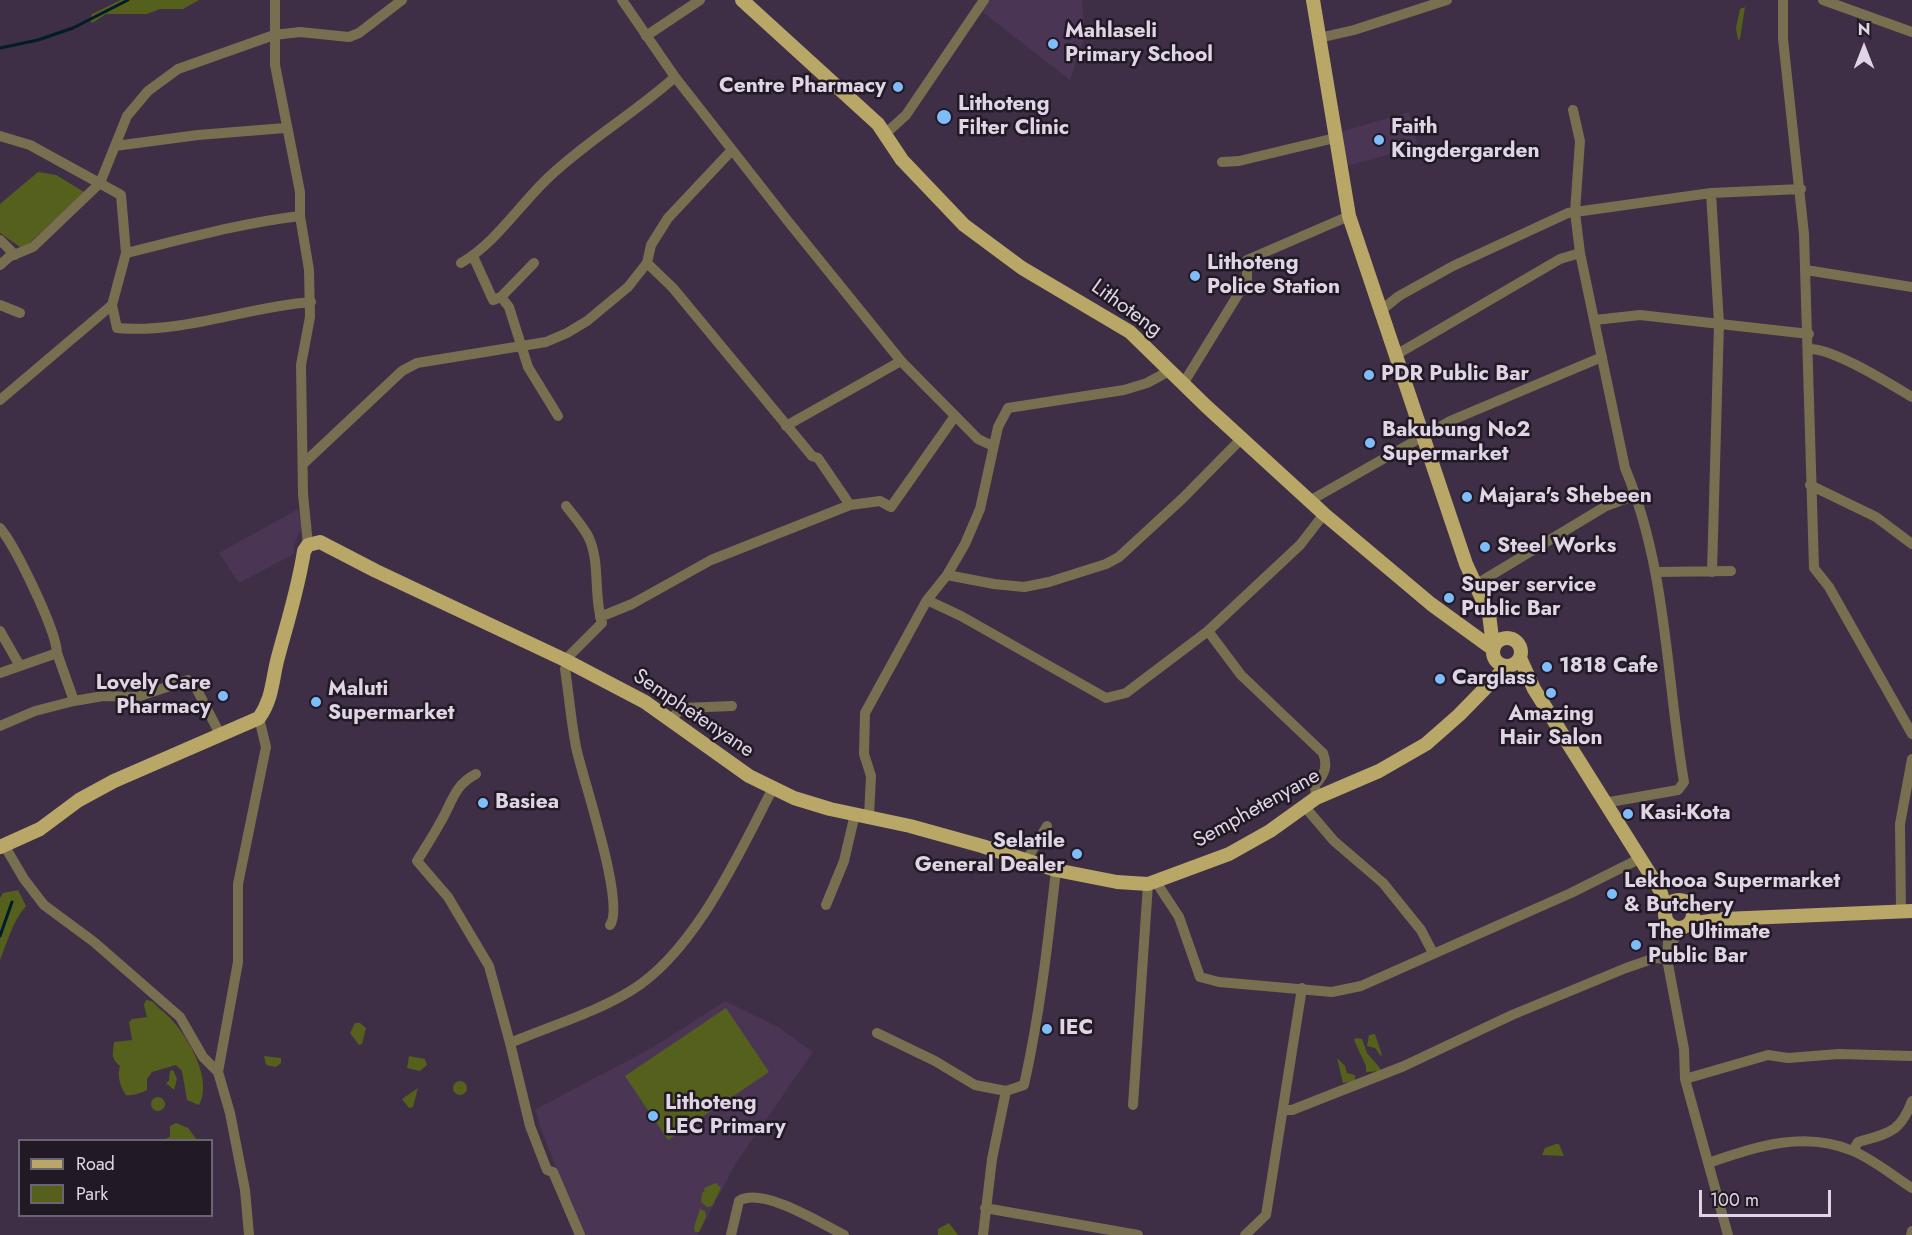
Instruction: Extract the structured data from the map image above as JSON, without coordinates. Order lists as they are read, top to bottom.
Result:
{
  "streets": {
    "main road": ["Lithoteng", "Semphetenyane"]
  },
  "crossings": [
    ["Lithoteng", "Semphetenyane"]
  ],
  "places": [
    "Mahlaseli Primary School",
    "Centre Pharmacy",
    "Lithoteng Filter Clinic",
    "Faith Kingdergarden",
    "Lithoteng Police Station",
    "PDR Public Bar",
    "Bakubung No2 Supermarket",
    "Majara's Shebeen",
    "Steel Works",
    "Super service Public Bar",
    "1818 Cafe",
    "Carglass",
    "Amazing Hair Salon",
    "Lovely Care Pharmacy",
    "Maluti Supermarket",
    "Basiea",
    "Kasi-Kota",
    "Selatile General Dealer",
    "Lekhooa Supermarket & Butchery",
    "The Ultimate Public Bar",
    "IEC",
    "Lithoteng LEC Primary"
  ],
  "legend": ["Road", "Park"],
  "scale_bar": "100 m",
  "north": "top"
}
